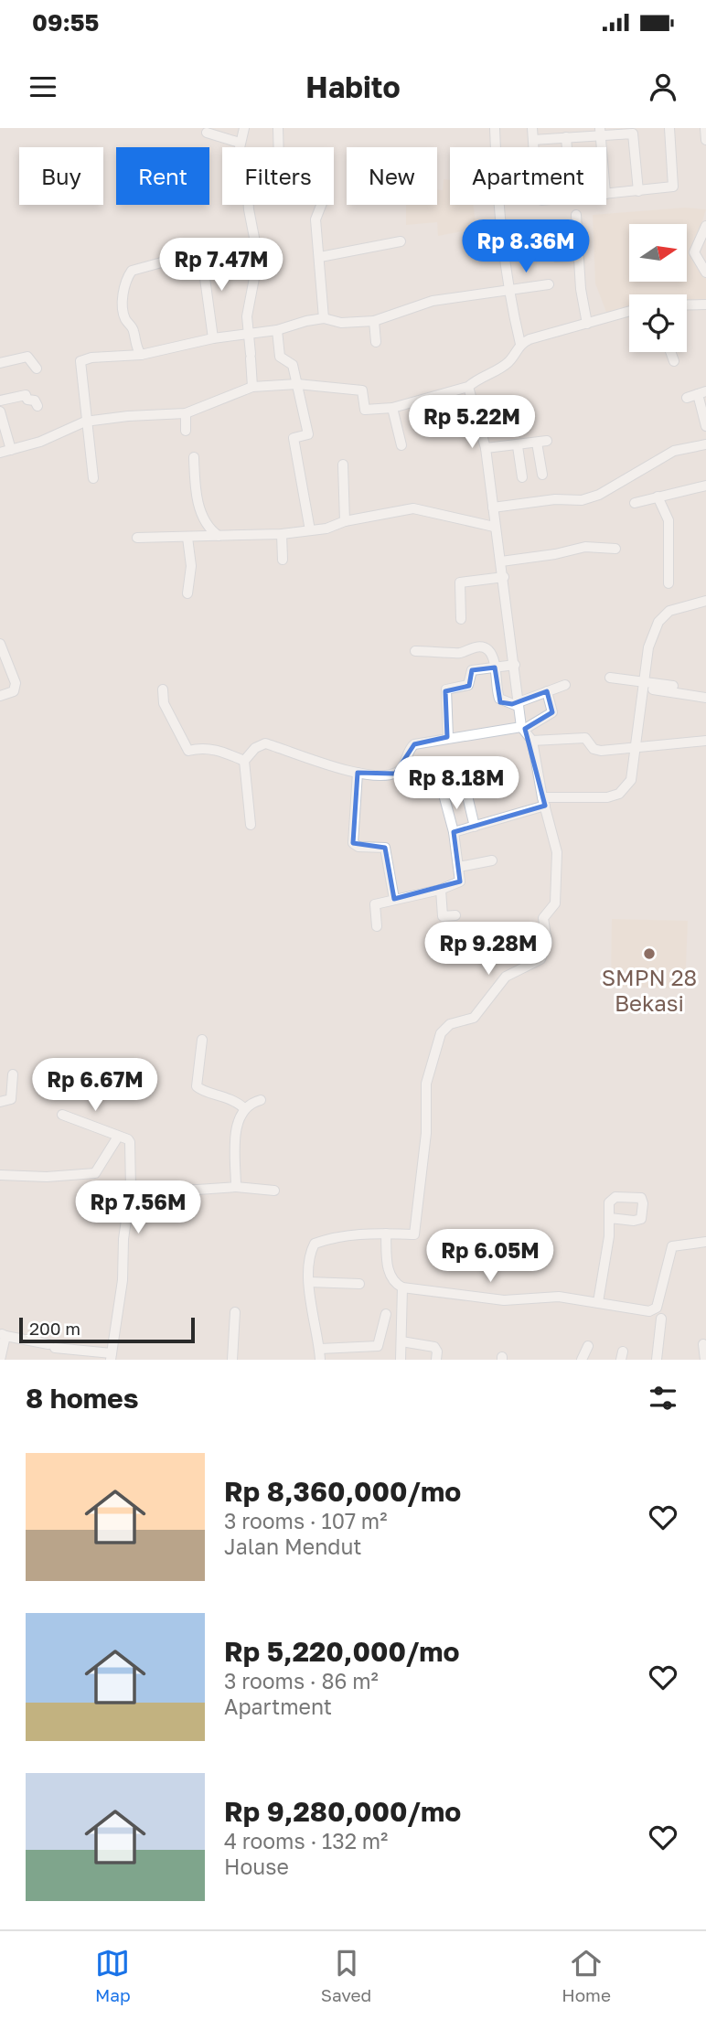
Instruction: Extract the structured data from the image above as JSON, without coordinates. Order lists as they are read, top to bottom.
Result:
{
  "places": ["SMPN 28 Bekasi"],
  "scale_bar": "200 m",
  "north": "right",
  "page": {
    "status": "09:55",
    "header": "Habito",
    "chip": [
      "Buy",
      "Rent",
      "Filters",
      "New",
      "Apartment"
    ],
    "price": [
      "Rp 8.36M",
      "Rp 7.47M",
      "Rp 5.22M",
      "Rp 8.18M",
      "Rp 9.28M",
      "Rp 6.67M",
      "Rp 7.56M",
      "Rp 6.05M"
    ],
    "scale": "200 m",
    "heading": "8 homes",
    "list": [
      {
        "name": "Rp 8,360,000/mo",
        "note": "3 rooms · 107 m² · Jalan Mendut"
      },
      {
        "name": "Rp 5,220,000/mo",
        "note": "3 rooms · 86 m² · Apartment"
      },
      {
        "name": "Rp 9,280,000/mo",
        "note": "4 rooms · 132 m² · House"
      }
    ],
    "tabs": ["Map", "Saved", "Home"]
  }
}
